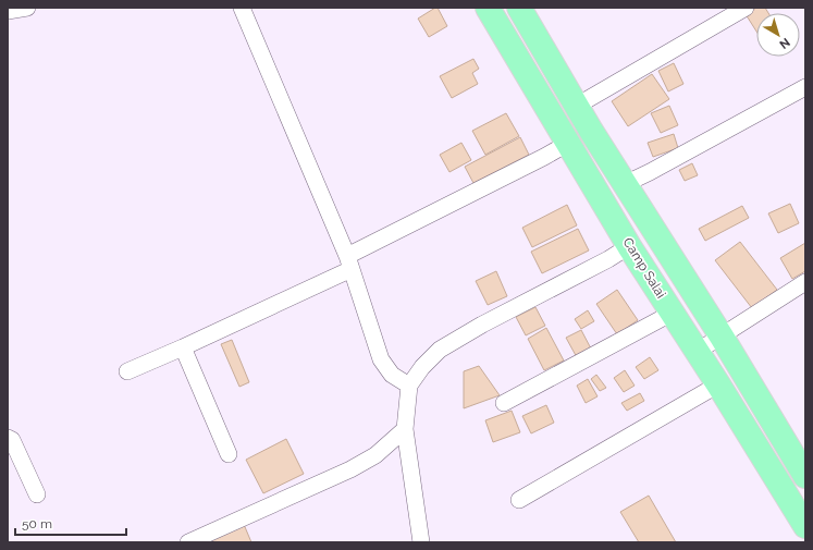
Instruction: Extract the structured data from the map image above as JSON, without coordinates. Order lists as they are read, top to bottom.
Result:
{
  "streets": {
    "main road": ["Camp Salai"]
  },
  "scale_bar": "50 m",
  "north": "bottom right"
}
